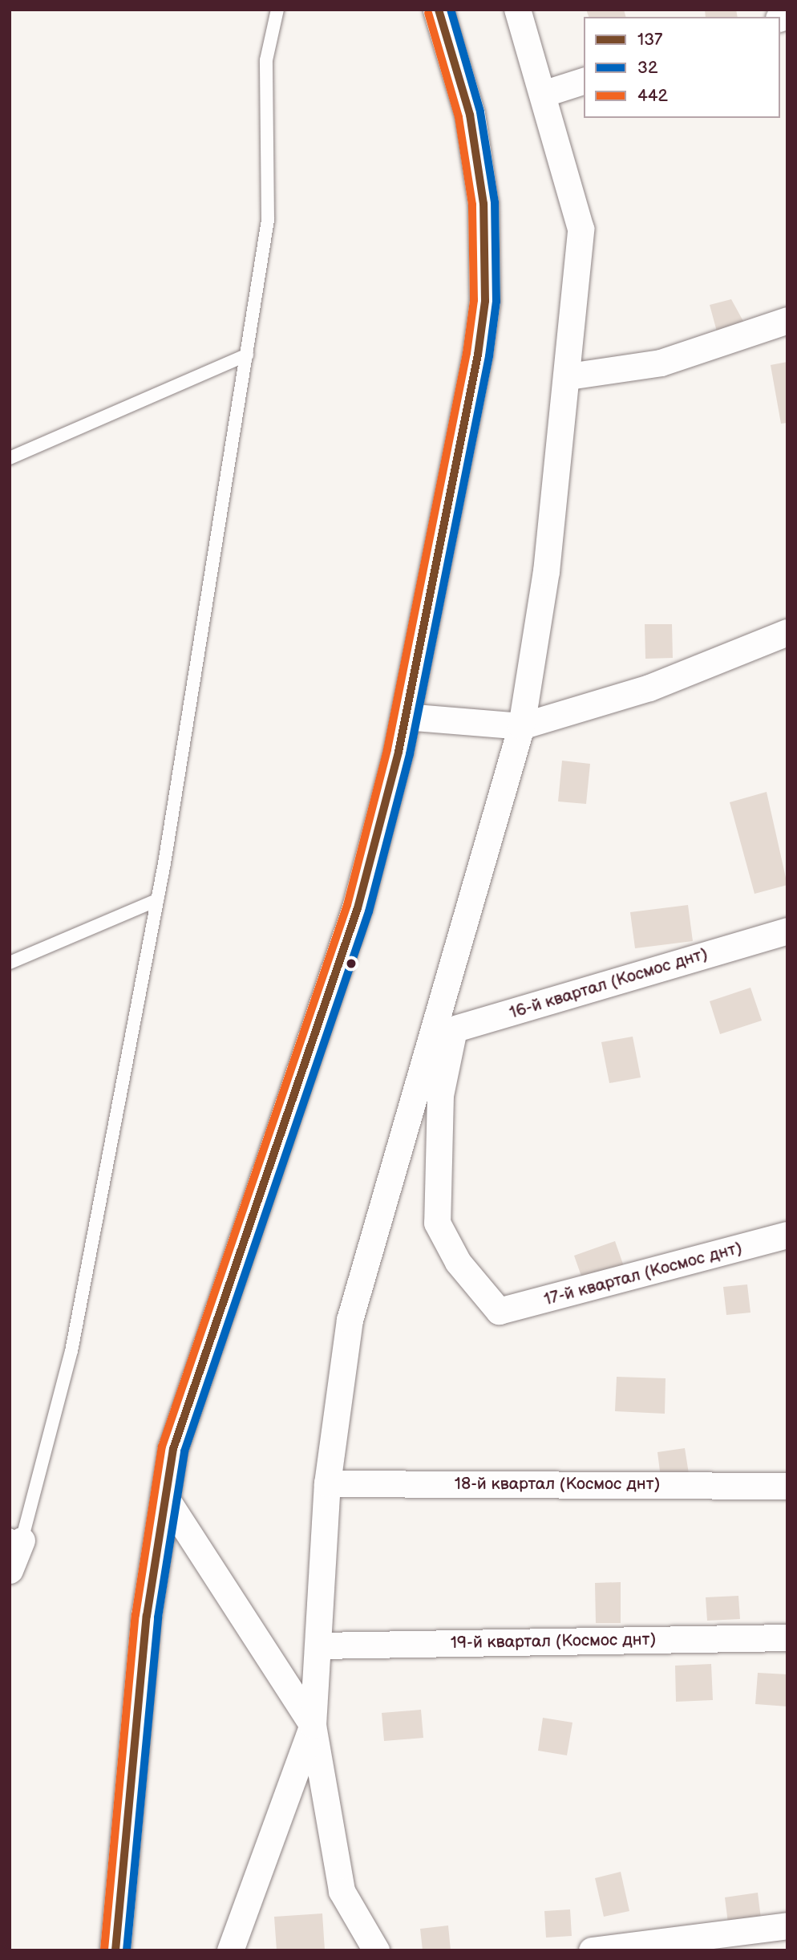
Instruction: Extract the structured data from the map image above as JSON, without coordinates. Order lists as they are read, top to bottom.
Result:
{
  "streets": {
    "street": [
      "16-й квартал (Космос днт)",
      "17-й квартал (Космос днт)",
      "18-й квартал (Космос днт)",
      "19-й квартал (Космос днт)"
    ]
  },
  "crossings": [
    ["16-й квартал (Космос днт)", "17-й квартал (Космос днт)"]
  ],
  "lines": ["transit line 137", "transit line 32", "transit line 442"],
  "legend": ["137", "32", "442"]
}
